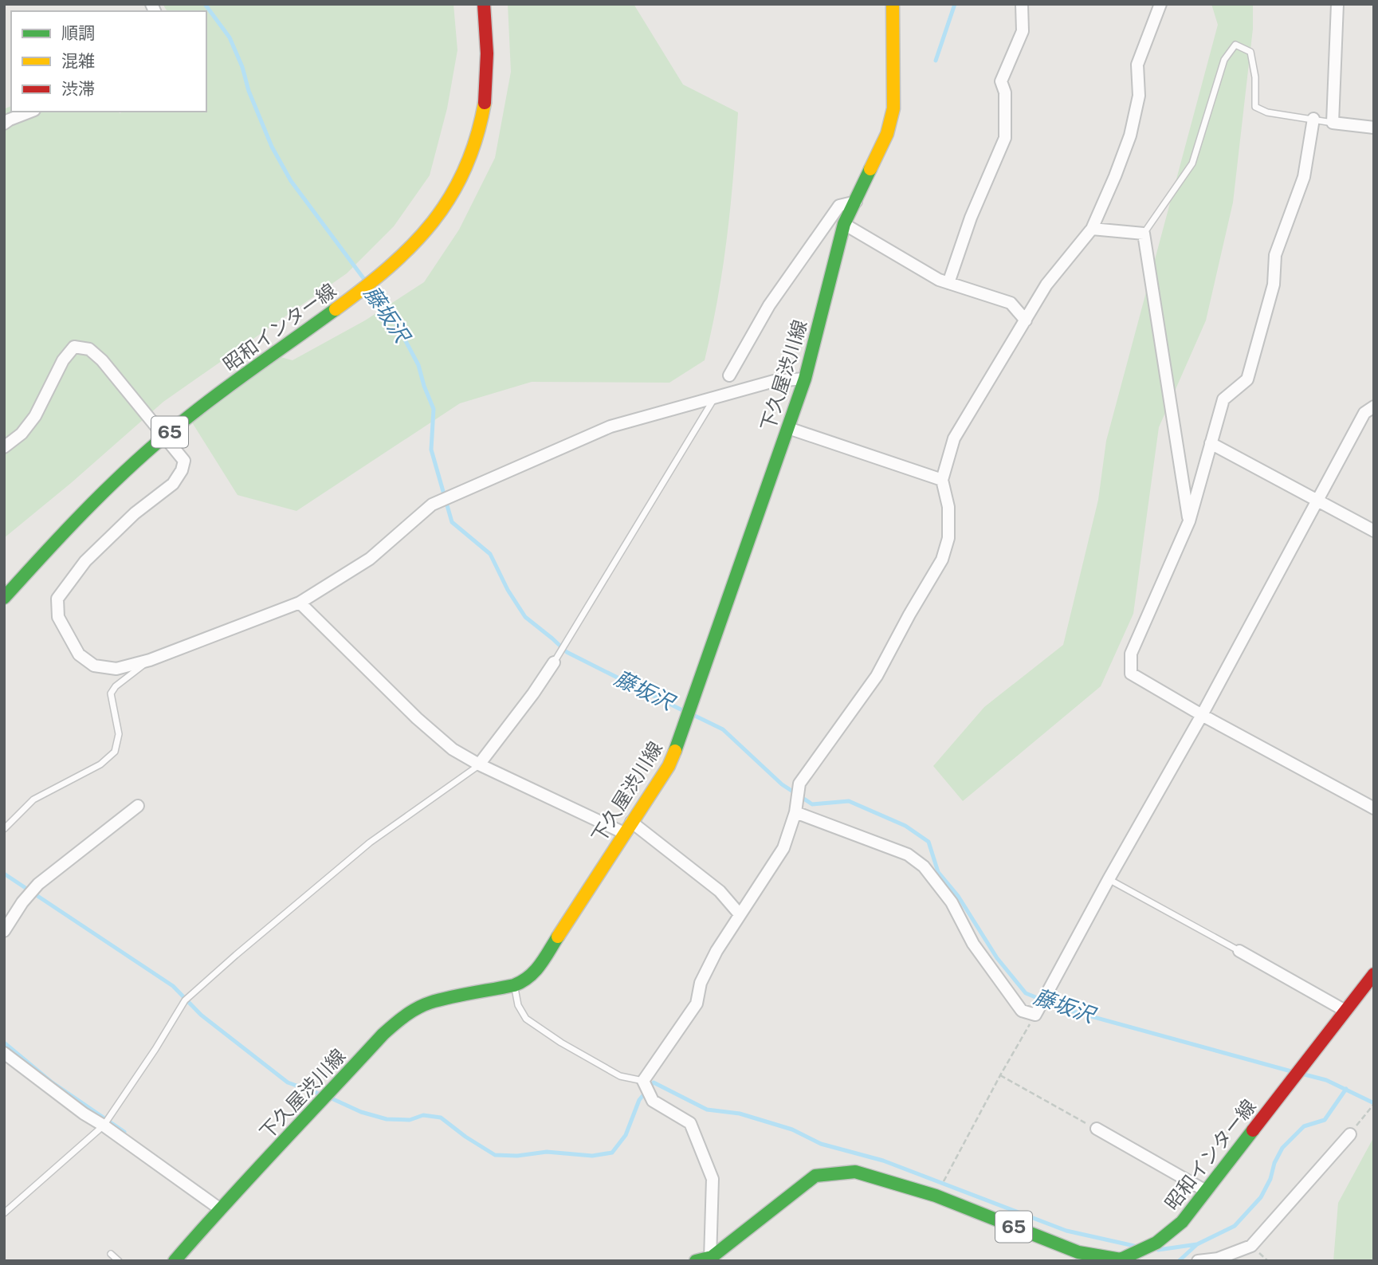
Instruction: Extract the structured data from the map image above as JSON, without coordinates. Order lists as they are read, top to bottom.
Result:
{
  "streets": {
    "main road": ["昭和インター線", "下久屋渋川線", "65"]
  },
  "water": ["藤坂沢"],
  "legend": ["順調", "混雑", "渋滞"]
}
